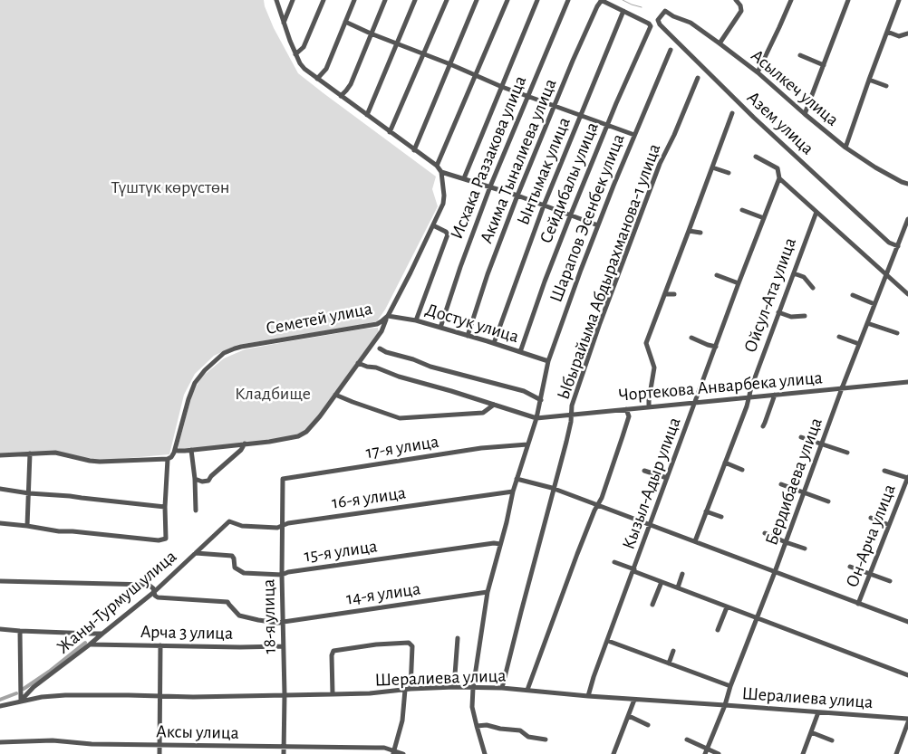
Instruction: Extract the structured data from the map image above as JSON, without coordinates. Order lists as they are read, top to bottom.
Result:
{
  "streets": {
    "street": [
      "Асылкеч улица",
      "Азем улица",
      "Исхака Раззакова улица",
      "Акима Тыналиева улица",
      "Ынтымак улица",
      "Сейдибалы улица",
      "Шарапов Эсенбек улица",
      "Ыбырайыма Абдырахманова-1 улица",
      "Ойсул-Ата улица",
      "Семетей улица",
      "Достук улица",
      "Чортекова Анварбека улица",
      "17-я улица",
      "Бердибаева улица",
      "Кызыл-Адыр улица",
      "16-я улица",
      "Он-Арча улица",
      "15-я улица",
      "14-я улица",
      "Жаны-Турмуш улица",
      "18-я улица",
      "Арча 3 улица",
      "Шералиева улица",
      "Аксы улица"
    ]
  },
  "crossings": [
    ["Асылкеч улица", "Азем улица"],
    ["Азем улица", "Бердибаева улица"],
    ["Исхака Раззакова улица", "Достук улица"],
    ["Акима Тыналиева улица", "Достук улица"],
    ["Ынтымак улица", "Сейдибалы улица"],
    ["Ынтымак улица", "Достук улица"],
    ["Сейдибалы улица", "Достук улица"],
    ["Шарапов Эсенбек улица", "Достук улица"],
    ["Шарапов Эсенбек улица", "Чортекова Анварбека улица"],
    ["Шарапов Эсенбек улица", "17-я улица"],
    ["Шарапов Эсенбек улица", "16-я улица"],
    ["Шарапов Эсенбек улица", "15-я улица"],
    ["Шарапов Эсенбек улица", "14-я улица"],
    ["Шарапов Эсенбек улица", "Шералиева улица"],
    ["Ыбырайыма Абдырахманова-1 улица", "Чортекова Анварбека улица"],
    ["Ыбырайыма Абдырахманова-1 улица", "Шералиева улица"],
    ["Ойсул-Ата улица", "Чортекова Анварбека улица"],
    ["Семетей улица", "Достук улица"],
    ["Чортекова Анварбека улица", "Бердибаева улица"],
    ["Чортекова Анварбека улица", "Кызыл-Адыр улица"],
    ["17-я улица", "18-я улица"],
    ["Бердибаева улица", "Шералиева улица"],
    ["Кызыл-Адыр улица", "Шералиева улица"],
    ["16-я улица", "Жаны-Турмуш улица"],
    ["16-я улица", "18-я улица"],
    ["15-я улица", "Жаны-Турмуш улица"],
    ["15-я улица", "18-я улица"],
    ["14-я улица", "Жаны-Турмуш улица"],
    ["14-я улица", "18-я улица"],
    ["Жаны-Турмуш улица", "Арча 3 улица"],
    ["Жаны-Турмуш улица", "Шералиева улица"],
    ["18-я улица", "Арча 3 улица"],
    ["18-я улица", "Шералиева улица"],
    ["18-я улица", "Аксы улица"]
  ],
  "parks": ["Түштүк көрүстөн", "Кладбище"]
}
